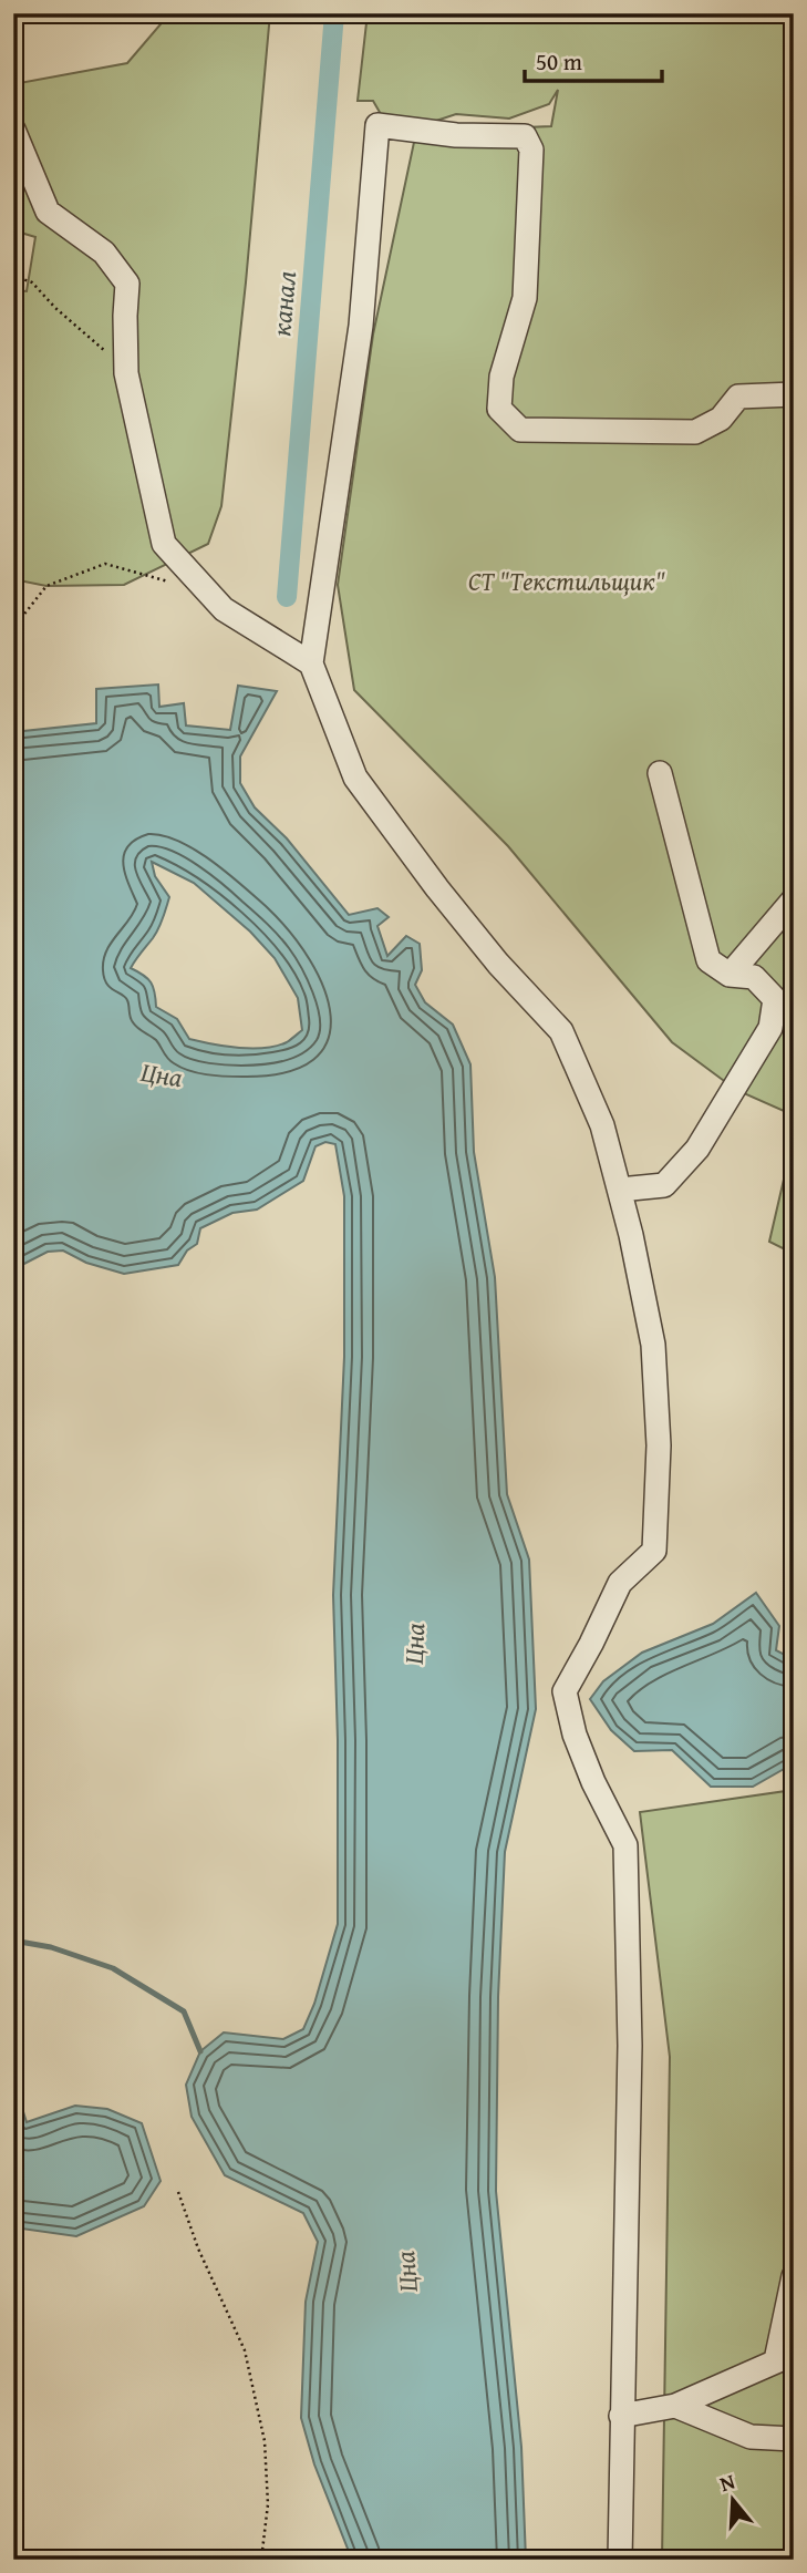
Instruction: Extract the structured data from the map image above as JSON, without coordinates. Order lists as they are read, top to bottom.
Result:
{
  "water": ["канал", "Цна"],
  "parks": ["СТ \"Текстильщик\""],
  "scale_bar": "50 m",
  "north": "top"
}
